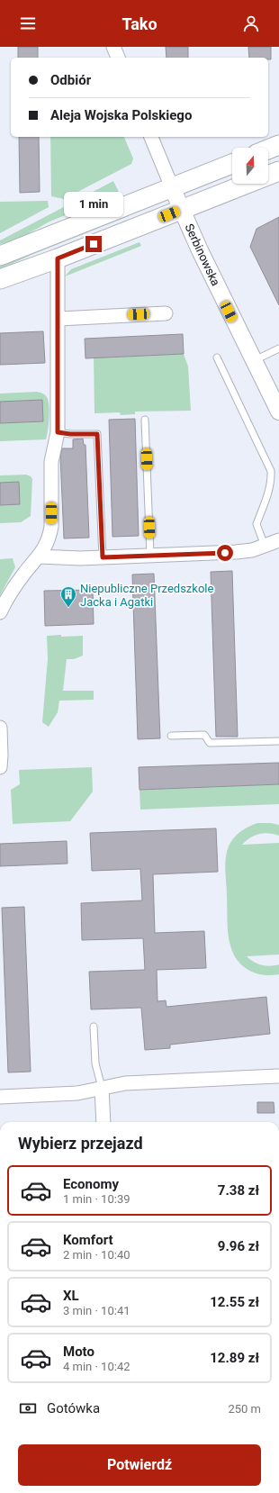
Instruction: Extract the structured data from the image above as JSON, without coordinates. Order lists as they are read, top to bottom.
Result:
{
  "streets": {
    "street": ["Serbinowska"]
  },
  "places": {
    "building": ["Niepubliczne Przedszkole Jacka i Agatki"]
  },
  "north": "top",
  "page": {
    "header": "Tako",
    "banner": ["Odbiór", "Aleja Wojska Polskiego"],
    "bubble": "1 min",
    "heading": "Wybierz przejazd",
    "list": [
      {
        "name": "Economy",
        "note": "1 min · 10:39",
        "value": "7.38 zł"
      },
      {
        "name": "Komfort",
        "note": "2 min · 10:40",
        "value": "9.96 zł"
      },
      {
        "name": "XL",
        "note": "3 min · 10:41",
        "value": "12.55 zł"
      },
      {
        "name": "Moto",
        "note": "4 min · 10:42",
        "value": "12.89 zł"
      }
    ],
    "pay": ["Gotówka", "250 m"],
    "buttons": "Potwierdź"
  }
}
